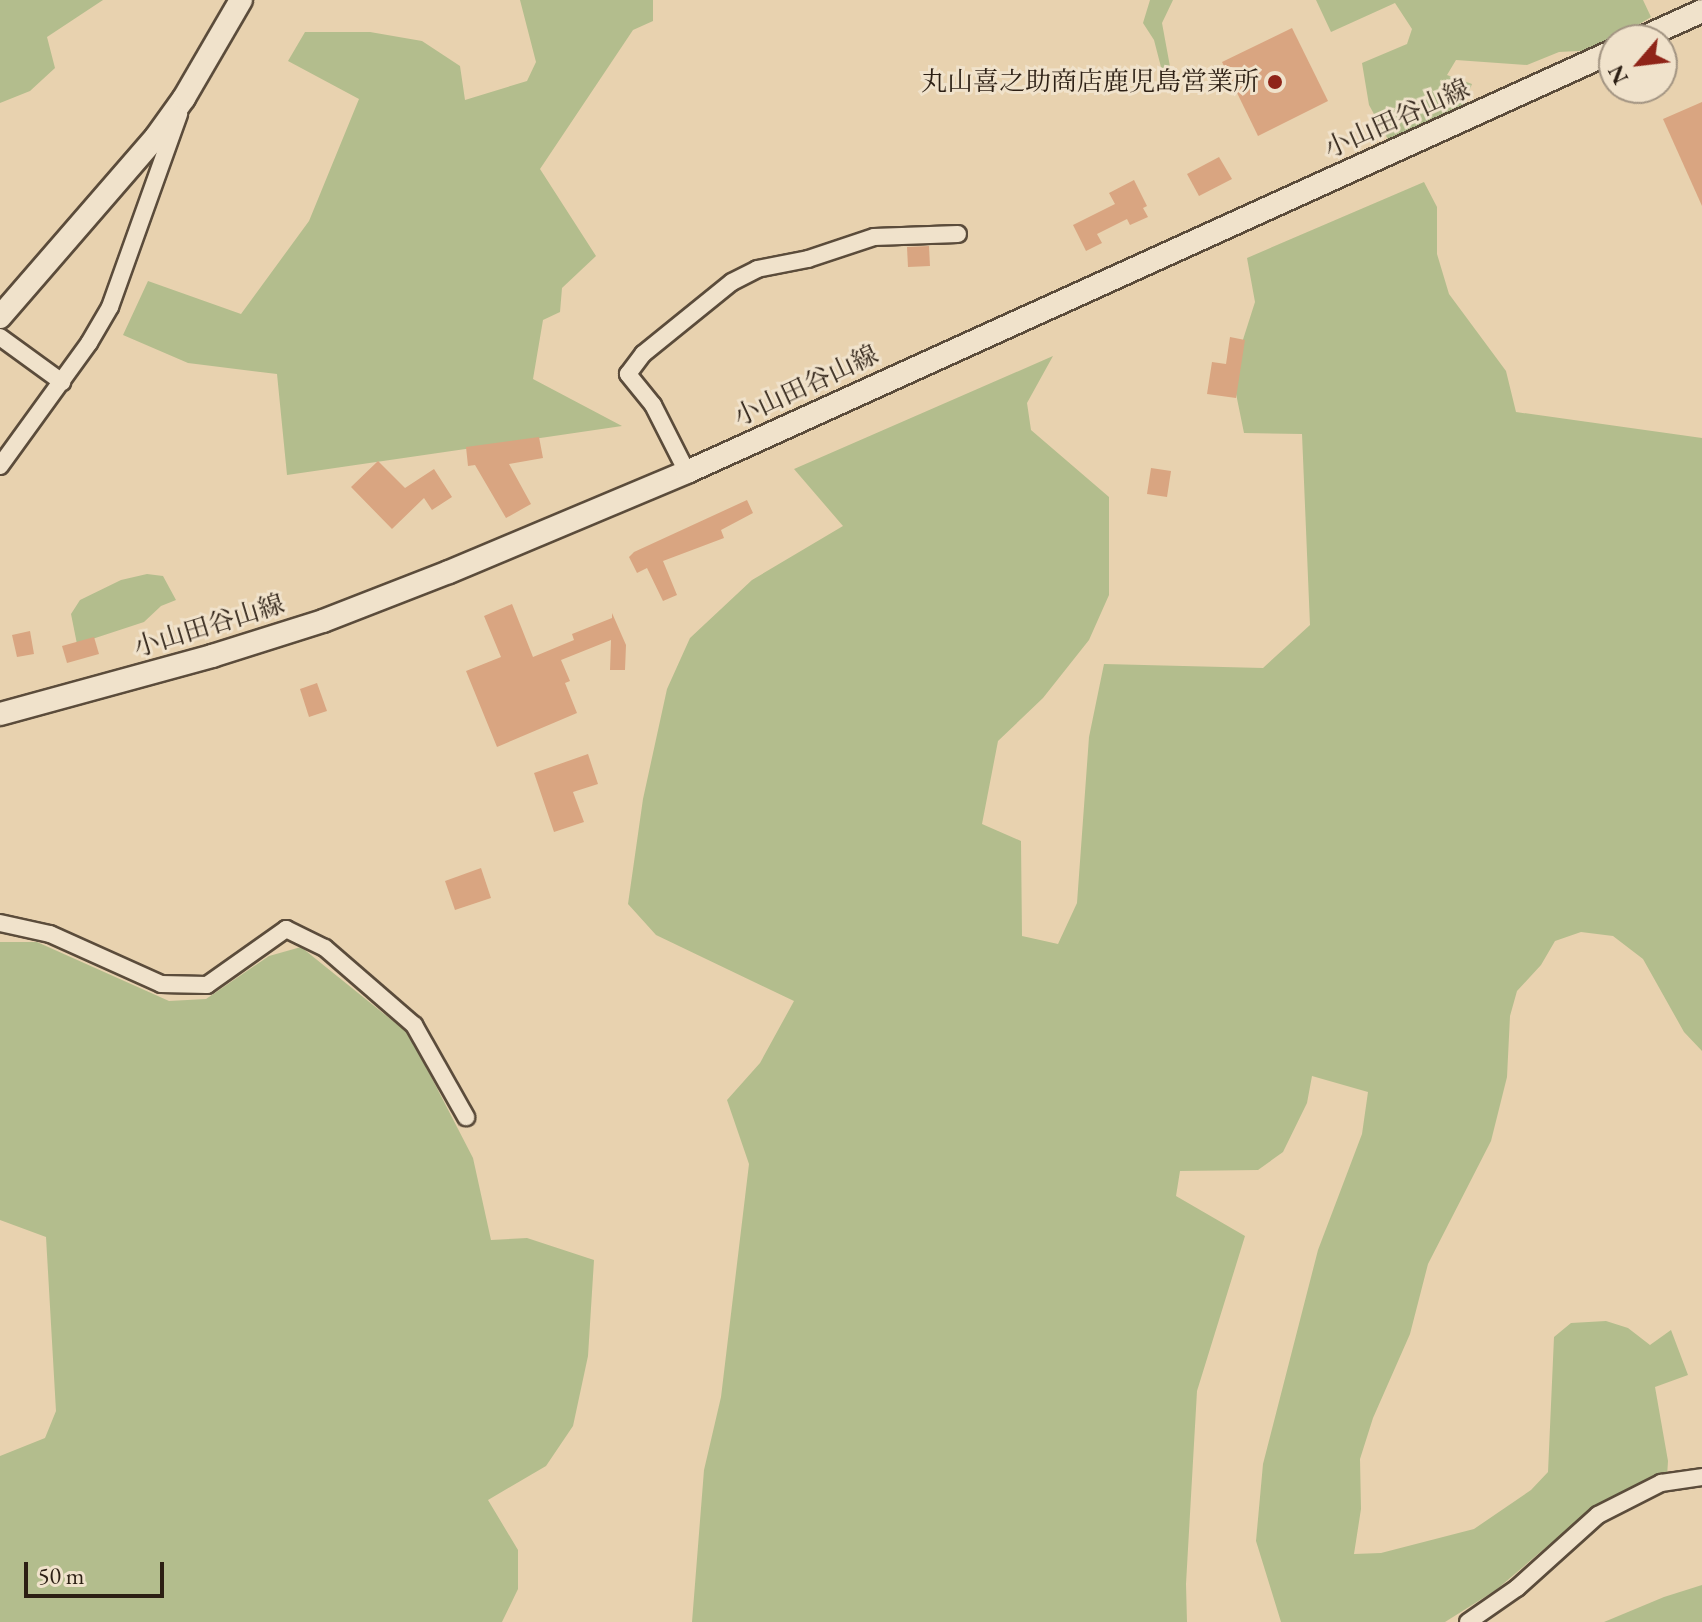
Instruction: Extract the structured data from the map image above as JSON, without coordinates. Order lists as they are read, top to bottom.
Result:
{
  "streets": {
    "main road": ["小山田谷山線"]
  },
  "places": ["丸山喜之助商店鹿児島営業所"],
  "scale_bar": "50 m",
  "north": "bottom left"
}
